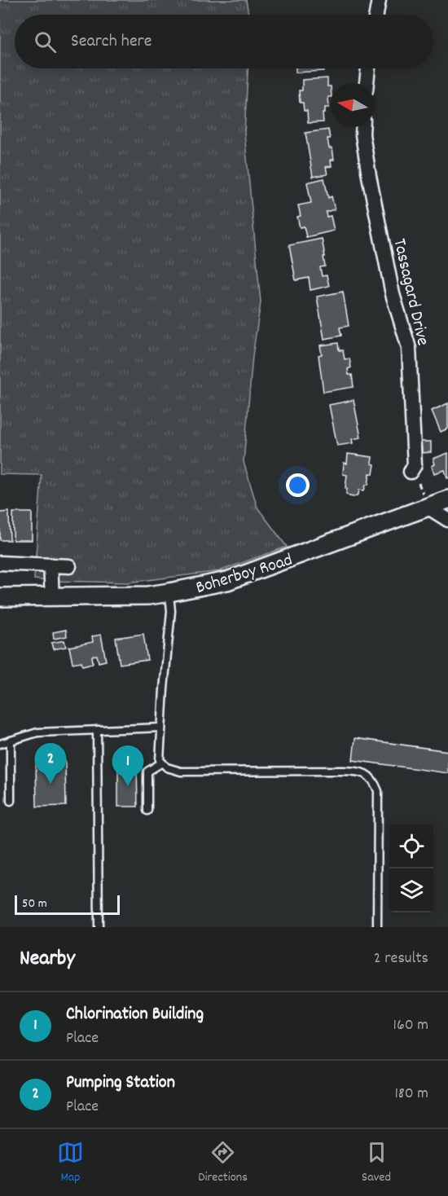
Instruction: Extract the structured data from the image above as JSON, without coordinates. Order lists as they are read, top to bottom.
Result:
{
  "streets": {
    "street": ["Tassagard Drive", "Boherboy Road"]
  },
  "scale_bar": "50 m",
  "north": "left",
  "page": {
    "search": "Search here",
    "pins": ["2", "1"],
    "scale": "50 m",
    "heading": ["Nearby", "2 results"],
    "list": [
      {
        "mark": "1",
        "name": "Chlorination Building",
        "note": "Place",
        "value": "160 m"
      },
      {
        "mark": "2",
        "name": "Pumping Station",
        "note": "Place",
        "value": "180 m"
      }
    ],
    "nav": ["Map", "Directions", "Saved"]
  }
}
